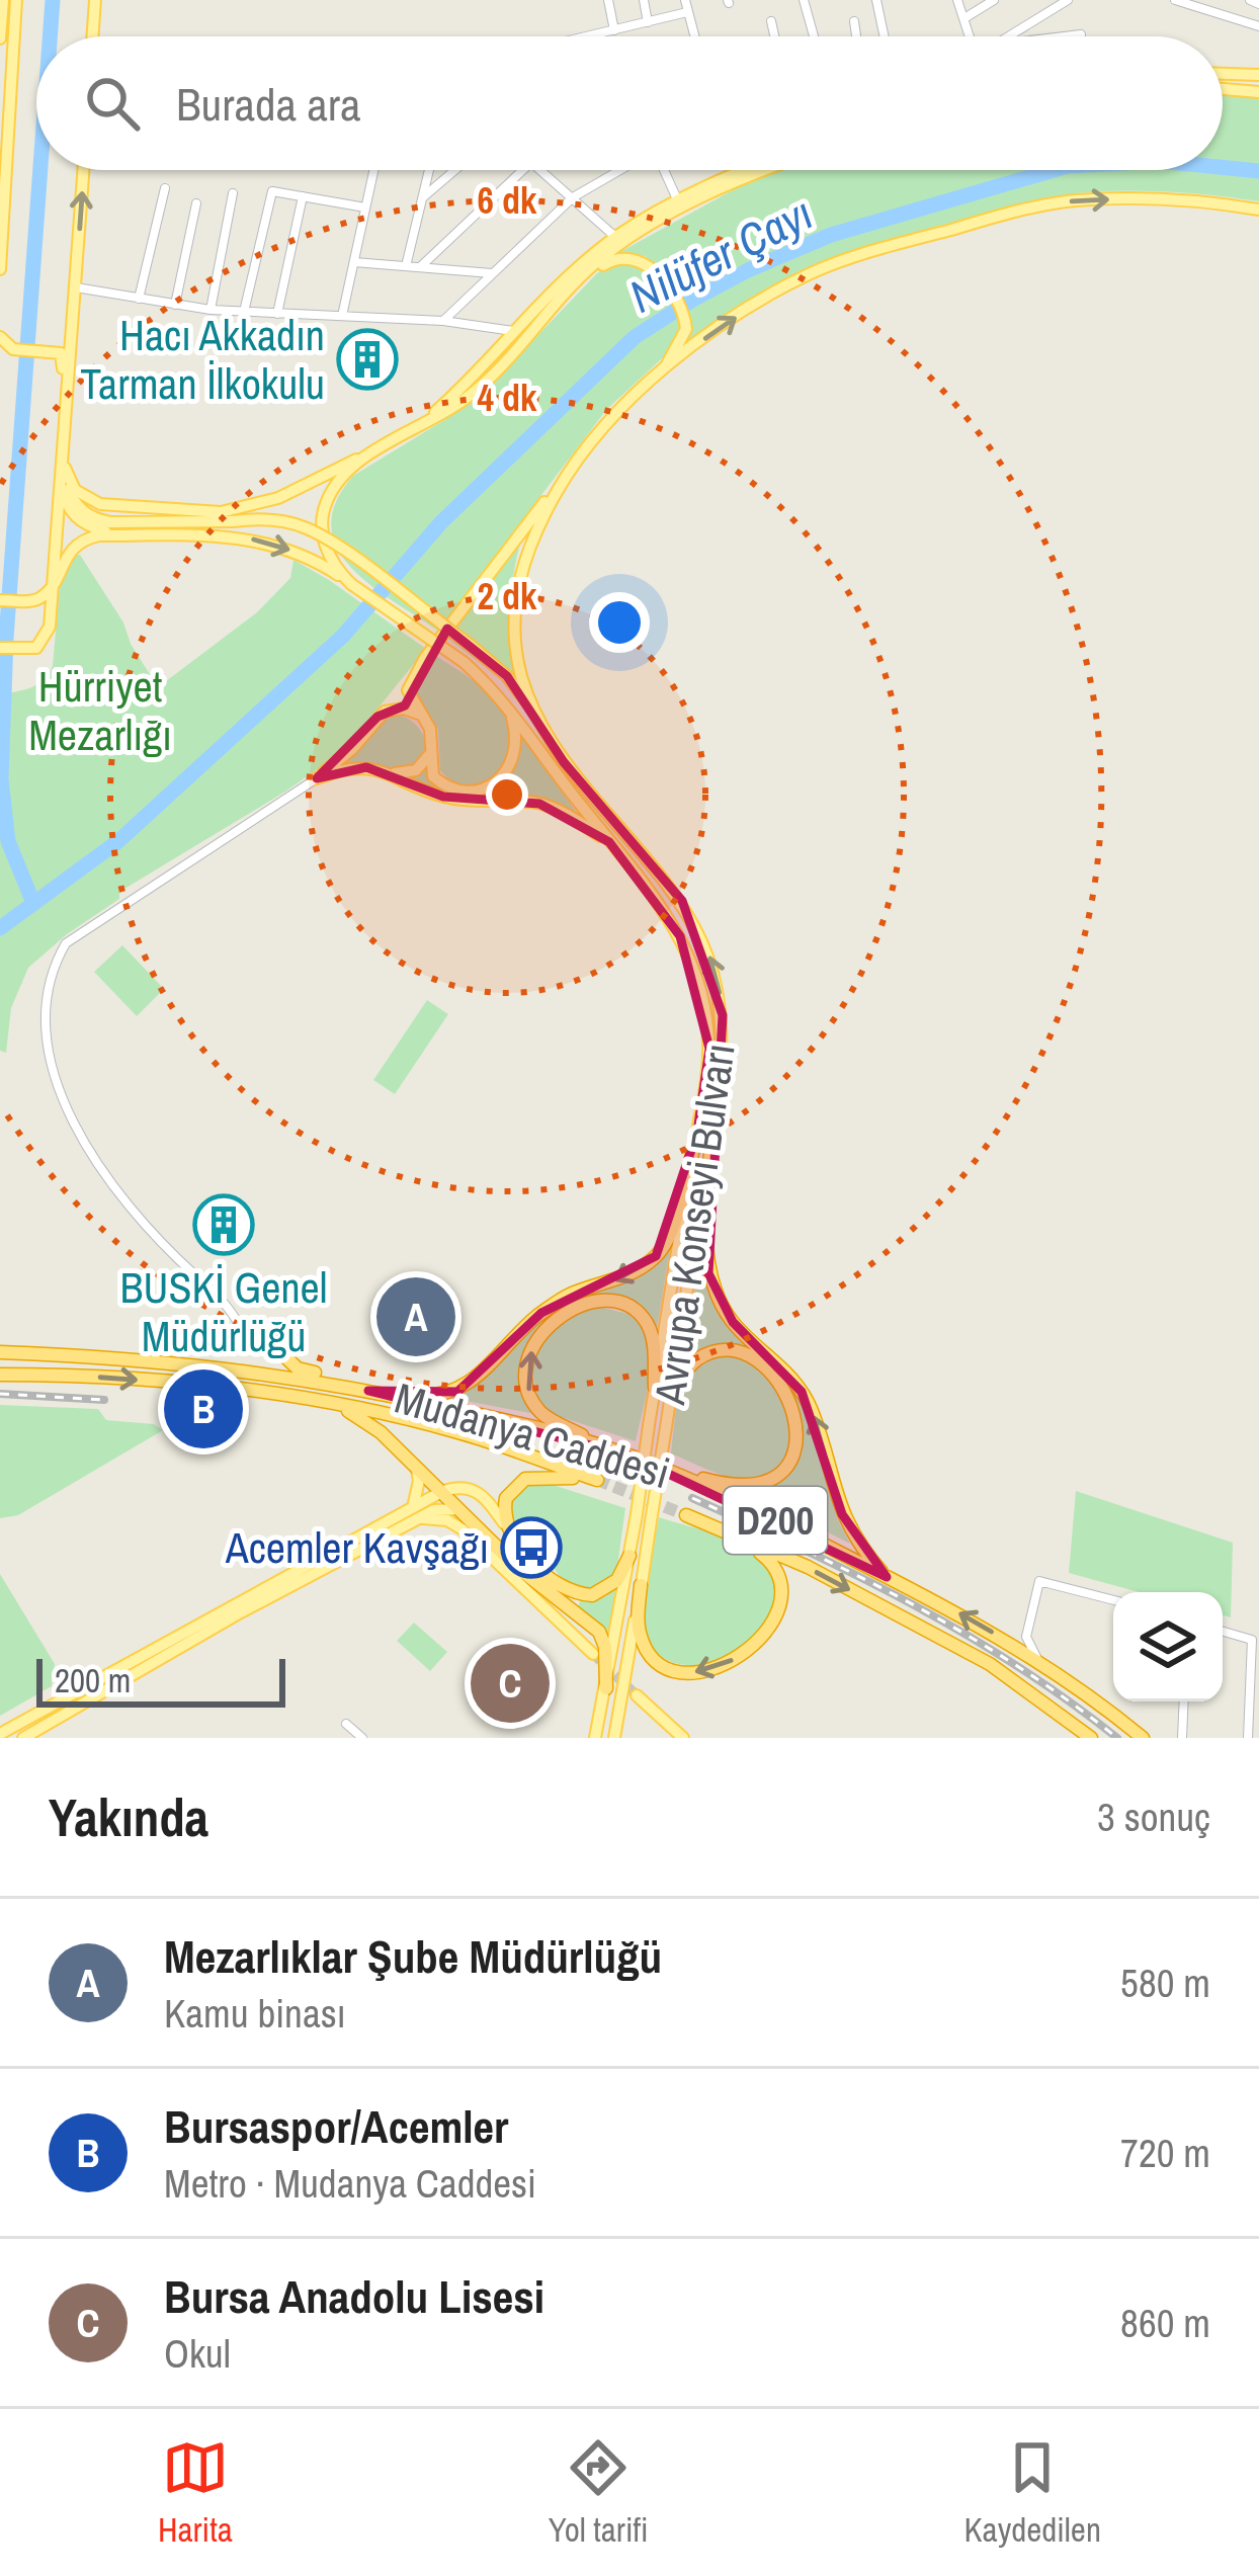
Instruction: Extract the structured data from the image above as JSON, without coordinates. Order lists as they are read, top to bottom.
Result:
{
  "streets": {
    "highway": ["Mudanya Caddesi", "D200"],
    "main road": ["Avrupa Konseyi Bulvarı"]
  },
  "water": ["Nilüfer Çayı"],
  "parks": ["Hürriyet Mezarlığı"],
  "places": {
    "building": ["Hacı Akkadın Tarman İlkokulu", "BUSKİ Genel Müdürlüğü"],
    "bus stop": ["Acemler Kavşağı"]
  },
  "scale_bar": "200 m",
  "page": {
    "search": "Burada ara",
    "pins": ["A", "B", "C"],
    "scale": "200 m",
    "heading": ["Yakında", "3 sonuç"],
    "list": [
      {
        "mark": "A",
        "name": "Mezarlıklar Şube Müdürlüğü",
        "note": "Kamu binası",
        "value": "580 m"
      },
      {
        "mark": "B",
        "name": "Bursaspor/Acemler",
        "note": "Metro · Mudanya Caddesi",
        "value": "720 m"
      },
      {
        "mark": "C",
        "name": "Bursa Anadolu Lisesi",
        "note": "Okul",
        "value": "860 m"
      }
    ],
    "nav": ["Harita", "Yol tarifi", "Kaydedilen"]
  },
  "rings": ["6 dk", "4 dk", "2 dk"]
}
